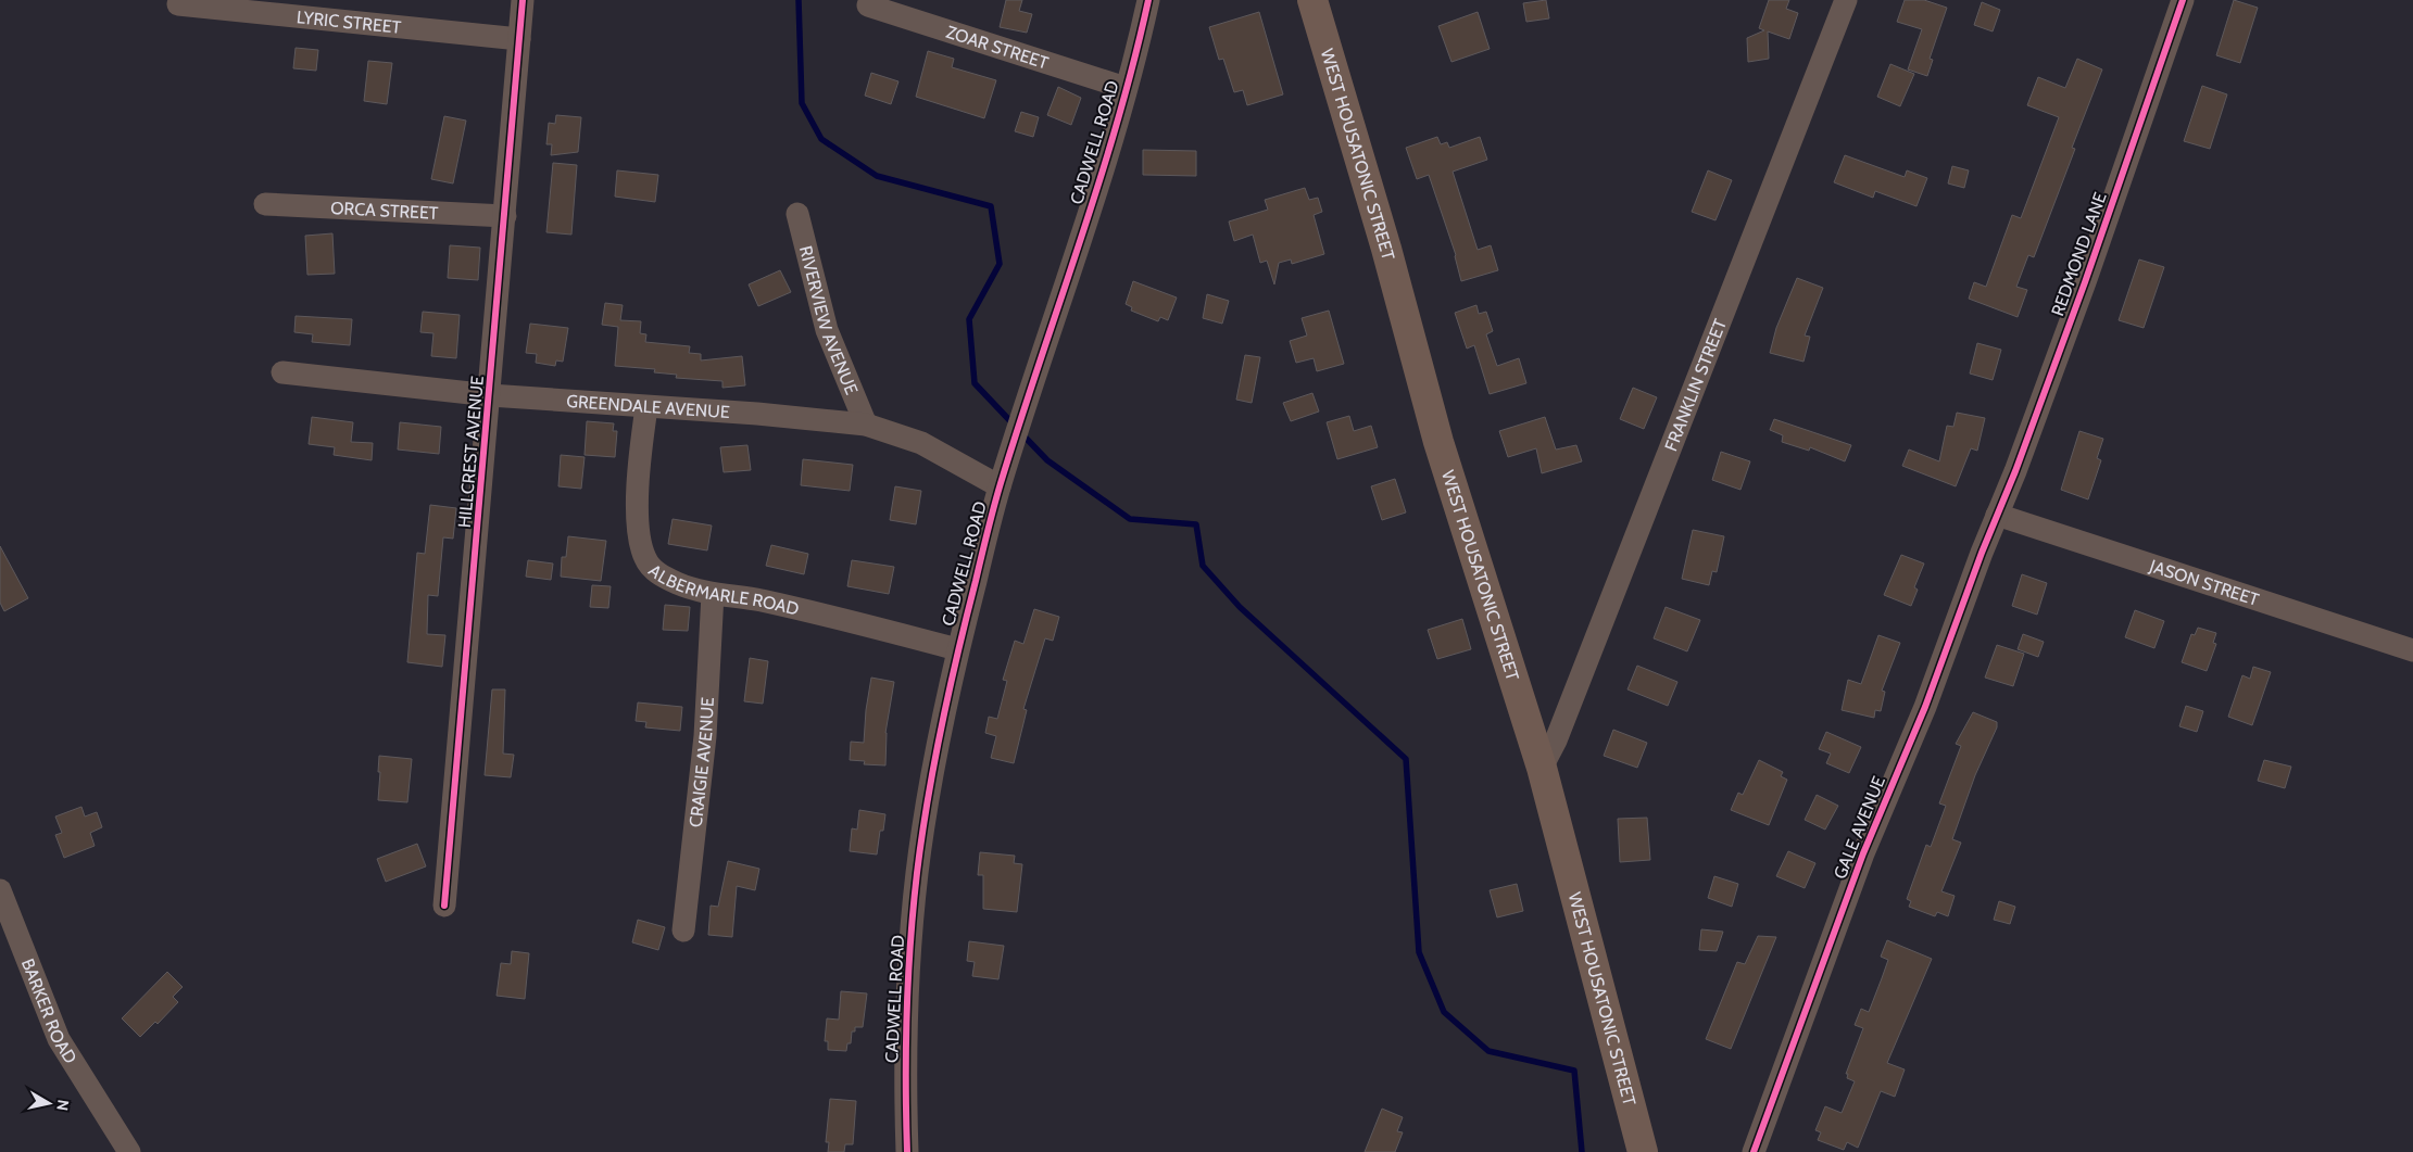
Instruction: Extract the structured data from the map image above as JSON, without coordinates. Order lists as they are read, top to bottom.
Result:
{
  "streets": {
    "highway": ["WEST HOUSATONIC STREET"],
    "street": [
      "LYRIC STREET",
      "ZOAR STREET",
      "CADWELL ROAD",
      "ORCA STREET",
      "REDMOND LANE",
      "RIVERVIEW AVENUE",
      "FRANKLIN STREET",
      "GREENDALE AVENUE",
      "HILLCREST AVENUE",
      "JASON STREET",
      "ALBERMARLE ROAD",
      "CRAIGIE AVENUE",
      "GALE AVENUE",
      "BARKER ROAD"
    ]
  },
  "crossings": [
    ["LYRIC STREET", "HILLCREST AVENUE"],
    ["ZOAR STREET", "CADWELL ROAD"],
    ["CADWELL ROAD", "GREENDALE AVENUE"],
    ["CADWELL ROAD", "ALBERMARLE ROAD"],
    ["WEST HOUSATONIC STREET", "FRANKLIN STREET"],
    ["ORCA STREET", "HILLCREST AVENUE"],
    ["REDMOND LANE", "JASON STREET"],
    ["REDMOND LANE", "GALE AVENUE"],
    ["RIVERVIEW AVENUE", "GREENDALE AVENUE"],
    ["GREENDALE AVENUE", "HILLCREST AVENUE"],
    ["GREENDALE AVENUE", "ALBERMARLE ROAD"],
    ["JASON STREET", "GALE AVENUE"],
    ["ALBERMARLE ROAD", "CRAIGIE AVENUE"]
  ],
  "north": "right"
}
